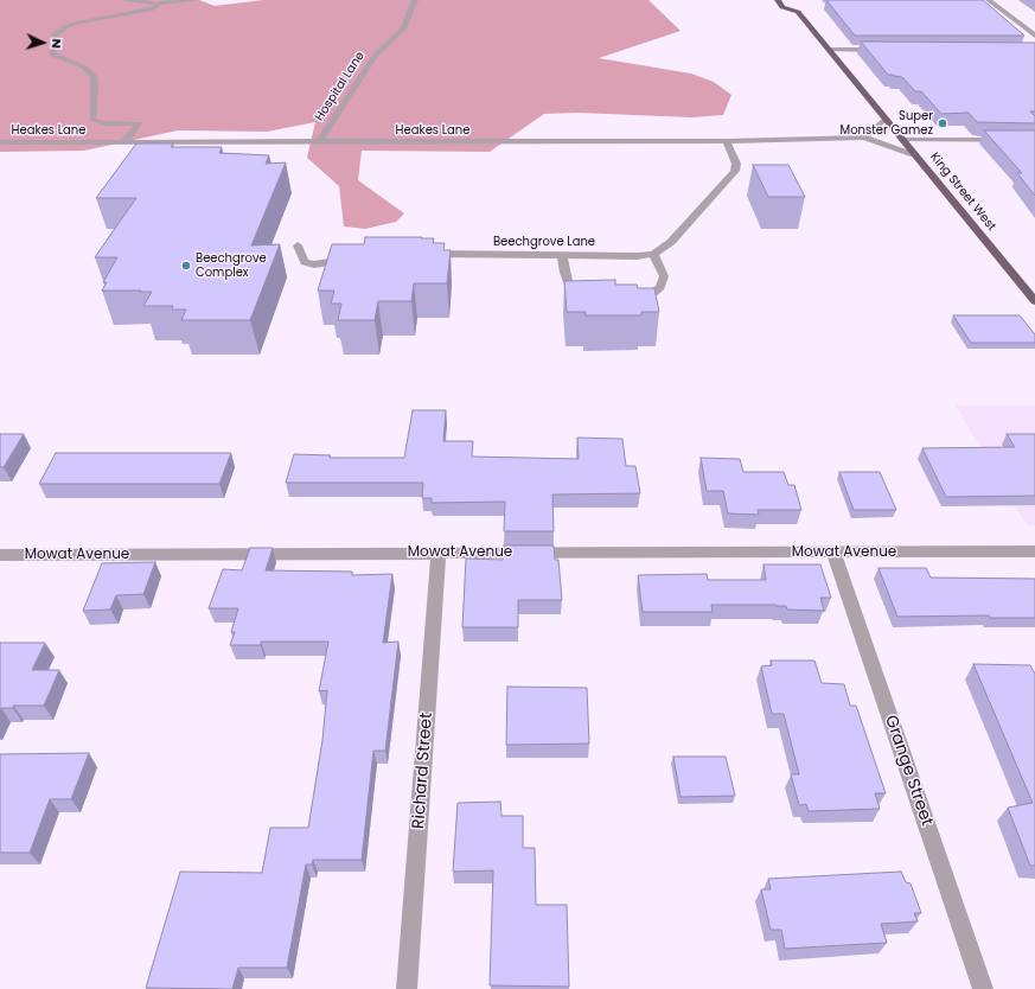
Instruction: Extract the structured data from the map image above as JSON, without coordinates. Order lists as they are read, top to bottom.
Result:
{
  "streets": {
    "main road": ["King Street West"],
    "street": [
      "Hospital Lane",
      "Heakes Lane",
      "Beechgrove Lane",
      "Mowat Avenue",
      "Richard Street",
      "Grange Street"
    ]
  },
  "crossings": [
    ["Hospital Lane", "Heakes Lane"],
    ["Heakes Lane", "King Street West"],
    ["Heakes Lane", "Beechgrove Lane"],
    ["Mowat Avenue", "Richard Street"],
    ["Mowat Avenue", "Grange Street"]
  ],
  "places": ["Super Monster Gamez", "Beechgrove Complex"],
  "north": "right"
}
